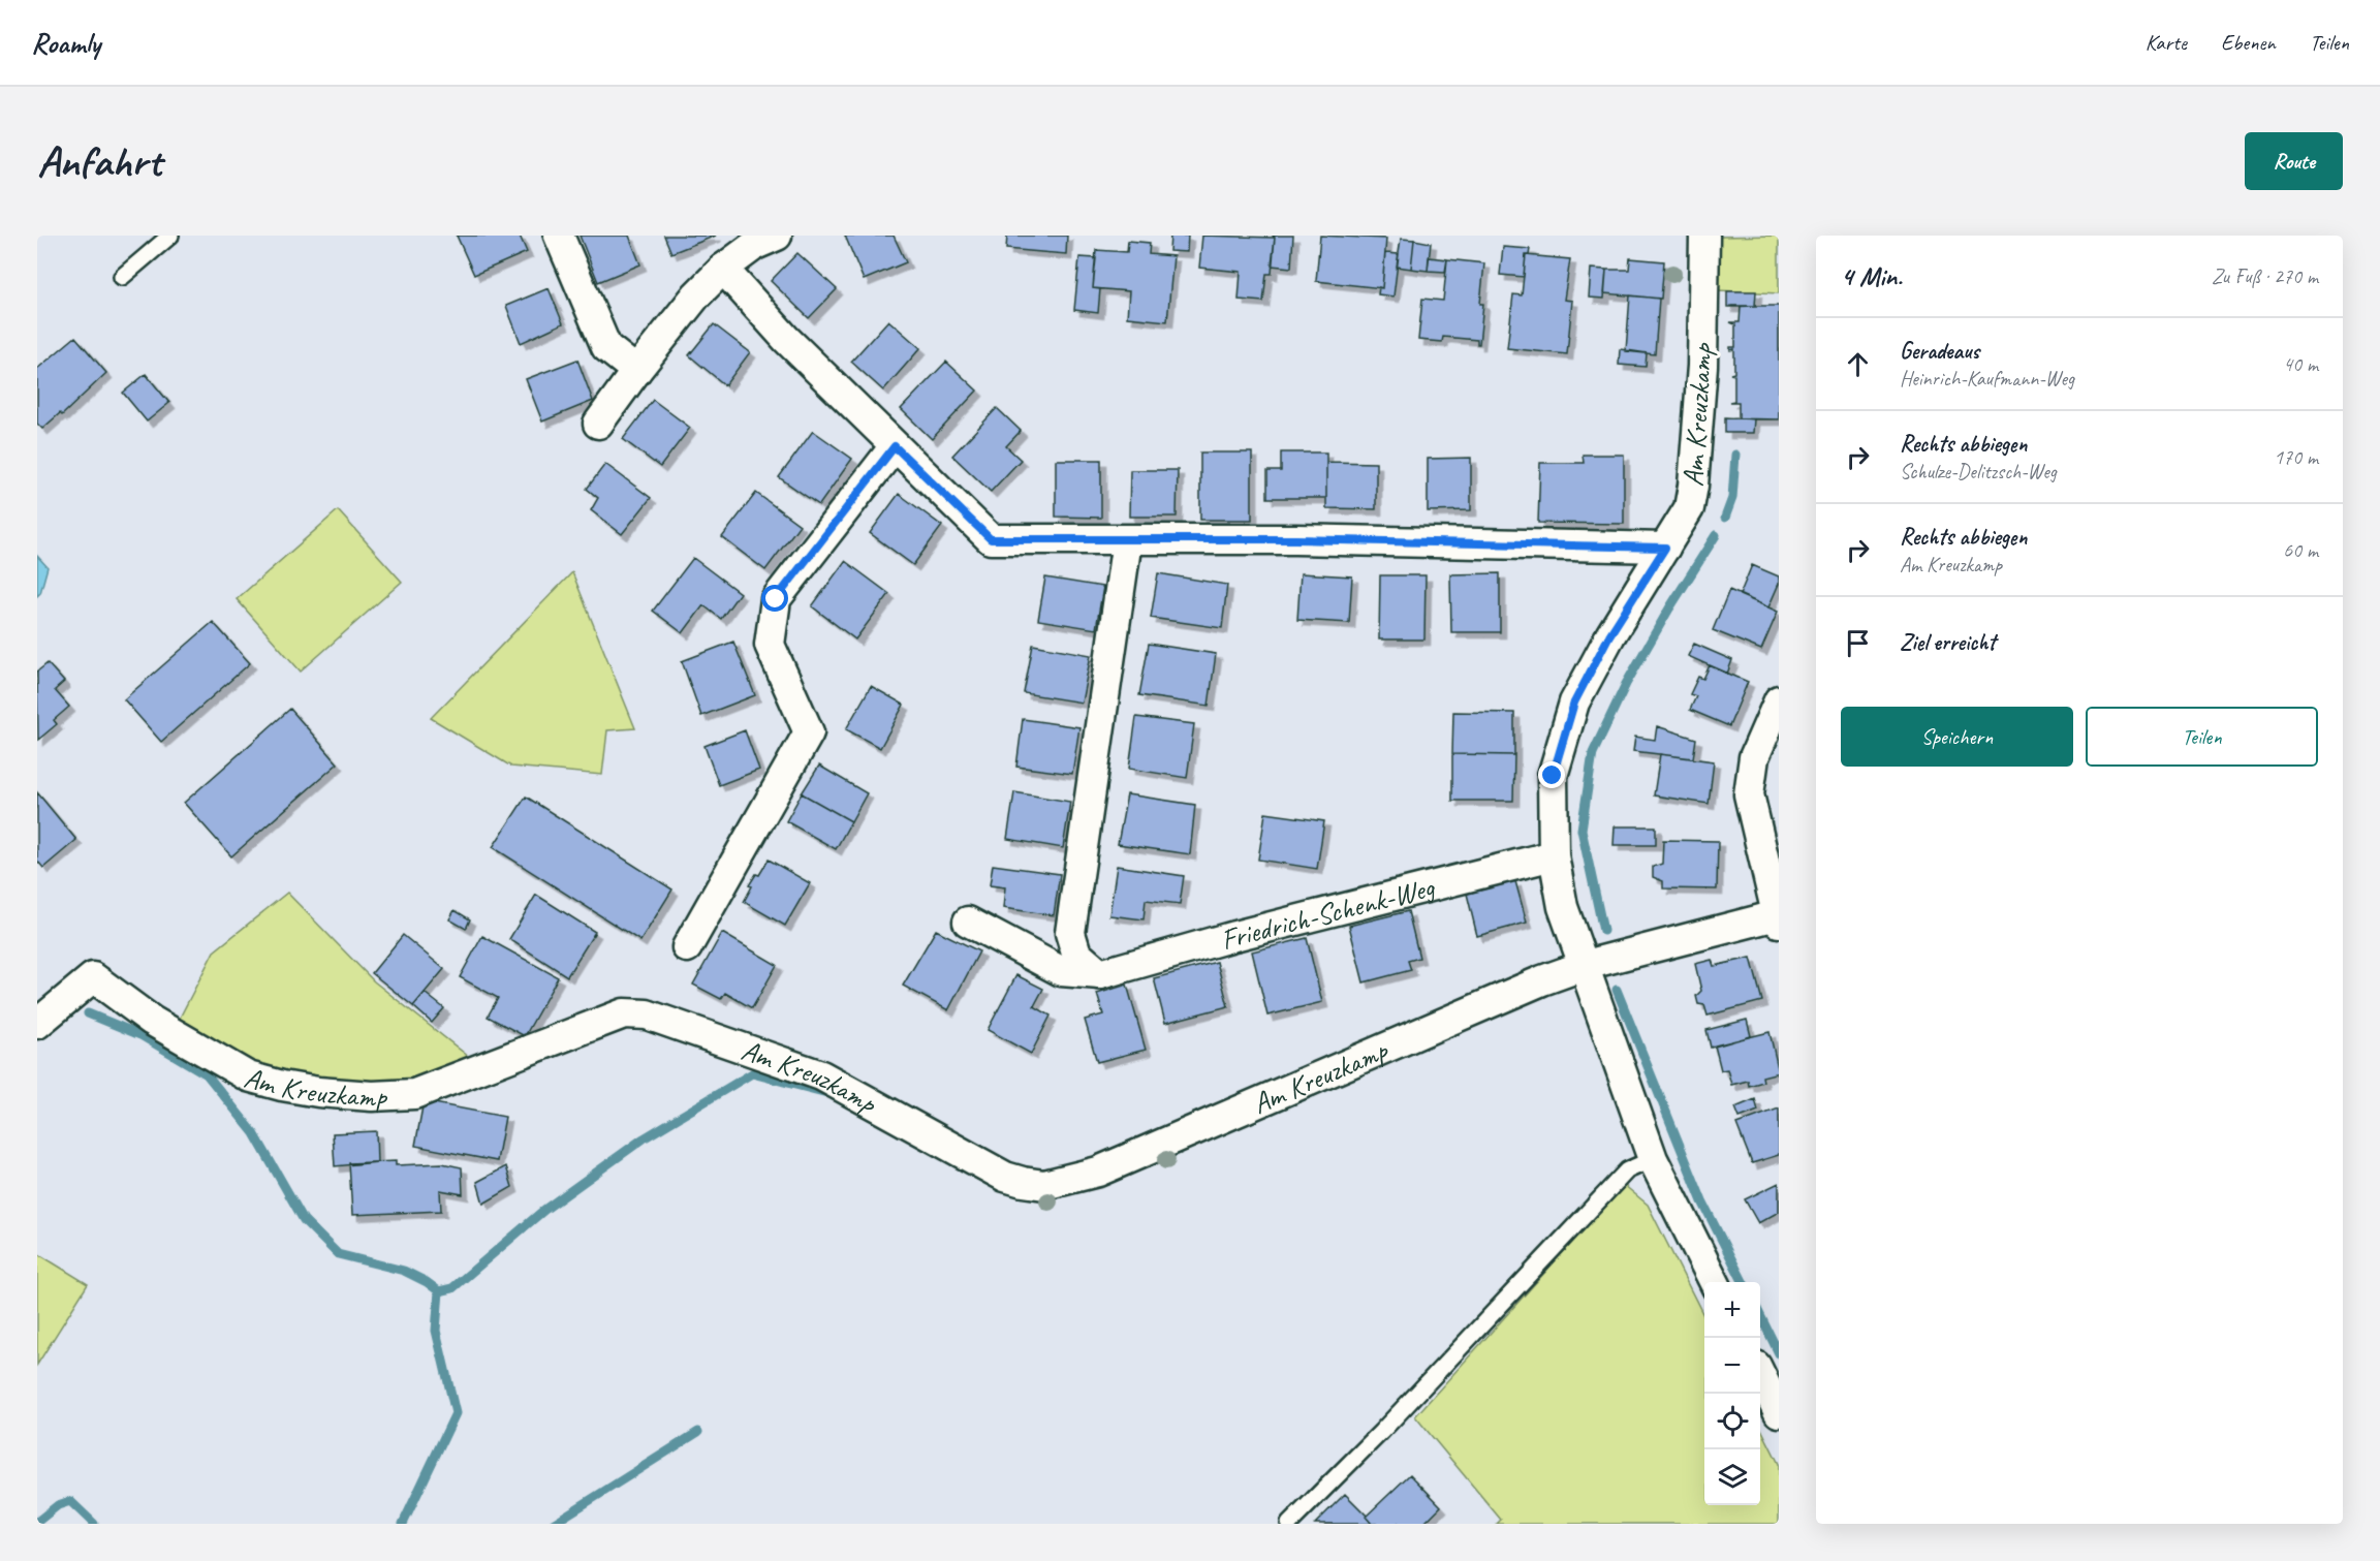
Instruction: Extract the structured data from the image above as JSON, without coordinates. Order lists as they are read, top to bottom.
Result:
{
  "streets": {
    "street": ["Am Kreuzkamp", "Friedrich-Schenk-Weg"]
  },
  "crossings": [
    ["Am Kreuzkamp", "Friedrich-Schenk-Weg"]
  ],
  "page": {
    "header": "Roamly",
    "nav": ["Karte", "Ebenen", "Teilen"],
    "buttons": [
      "Route",
      ["Speichern", "Teilen"]
    ],
    "title": "Anfahrt",
    "heading": ["4 Min.", "Zu Fuß · 270 m"],
    "list": [
      ["Geradeaus", "Heinrich-Kaufmann-Weg", "40 m"],
      ["Rechts abbiegen", "Schulze-Delitzsch-Weg", "170 m"],
      ["Rechts abbiegen", "Am Kreuzkamp", "60 m"],
      "Ziel erreicht"
    ],
    "map_buttons": ["+", "−"]
  }
}
